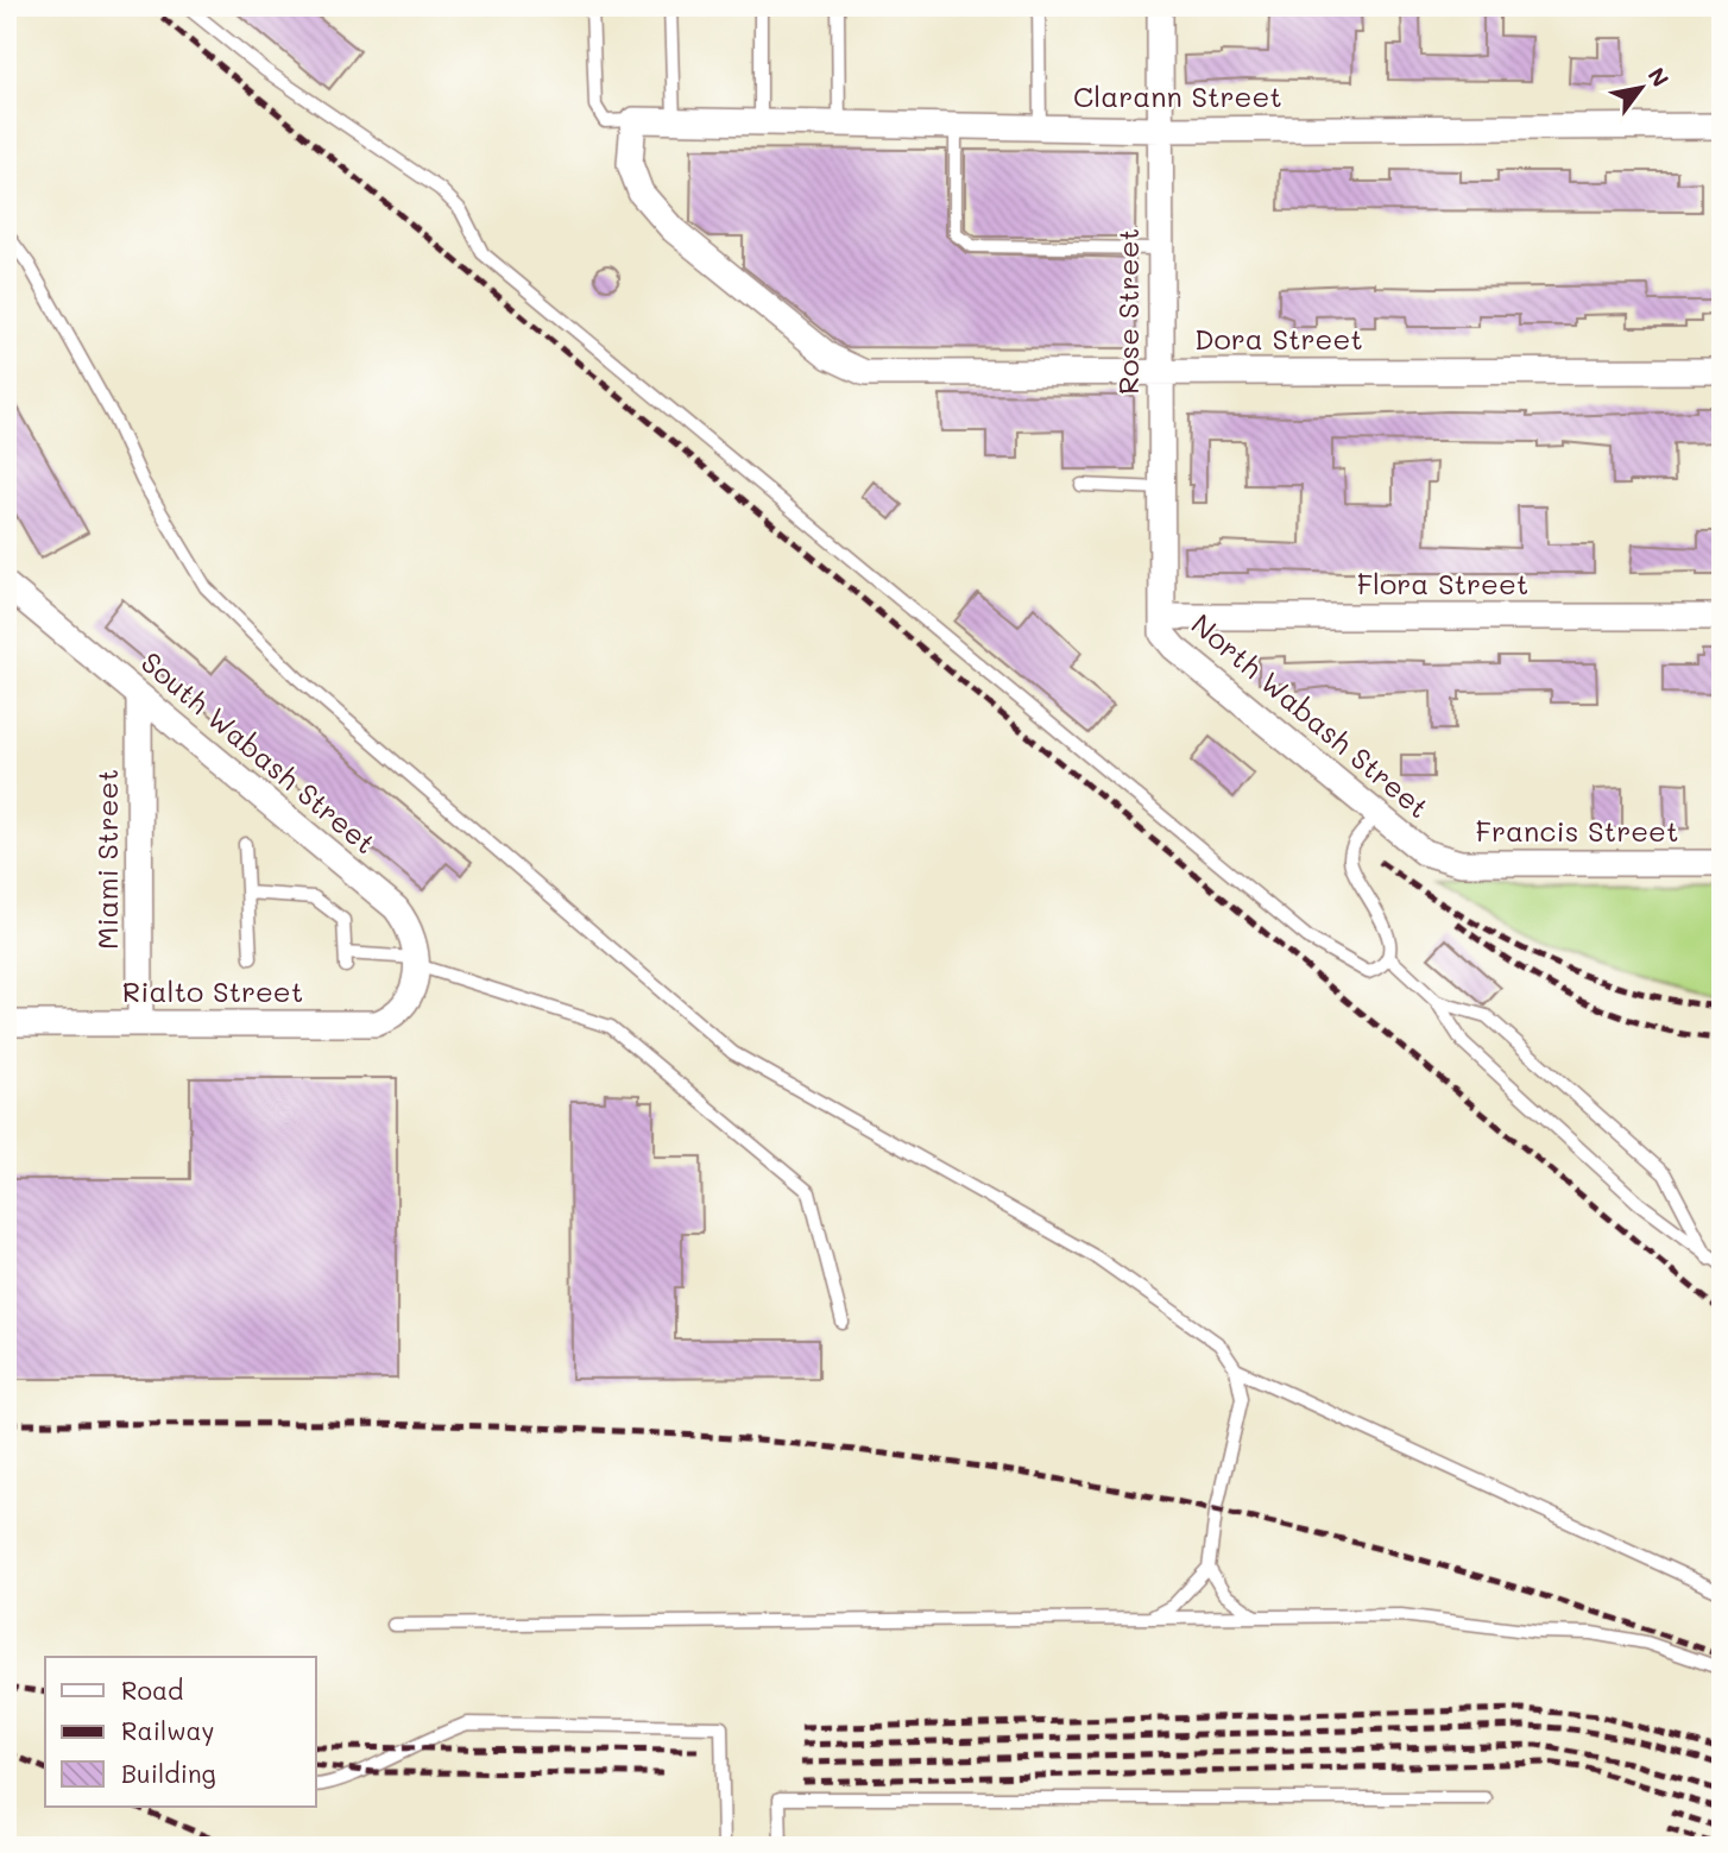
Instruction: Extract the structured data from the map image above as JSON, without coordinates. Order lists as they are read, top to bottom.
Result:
{
  "streets": {
    "street": [
      "Clarann Street",
      "Rose Street",
      "Dora Street",
      "Flora Street",
      "North Wabash Street",
      "South Wabash Street",
      "Francis Street",
      "Miami Street",
      "Rialto Street"
    ]
  },
  "crossings": [
    ["Clarann Street", "Rose Street"],
    ["Clarann Street", "Dora Street"],
    ["Rose Street", "Dora Street"],
    ["Rose Street", "Flora Street"],
    ["Rose Street", "North Wabash Street"],
    ["Flora Street", "North Wabash Street"],
    ["North Wabash Street", "Francis Street"],
    ["South Wabash Street", "Miami Street"],
    ["South Wabash Street", "Rialto Street"],
    ["Miami Street", "Rialto Street"]
  ],
  "legend": ["Road", "Railway", "Building"],
  "north": "top right"
}
